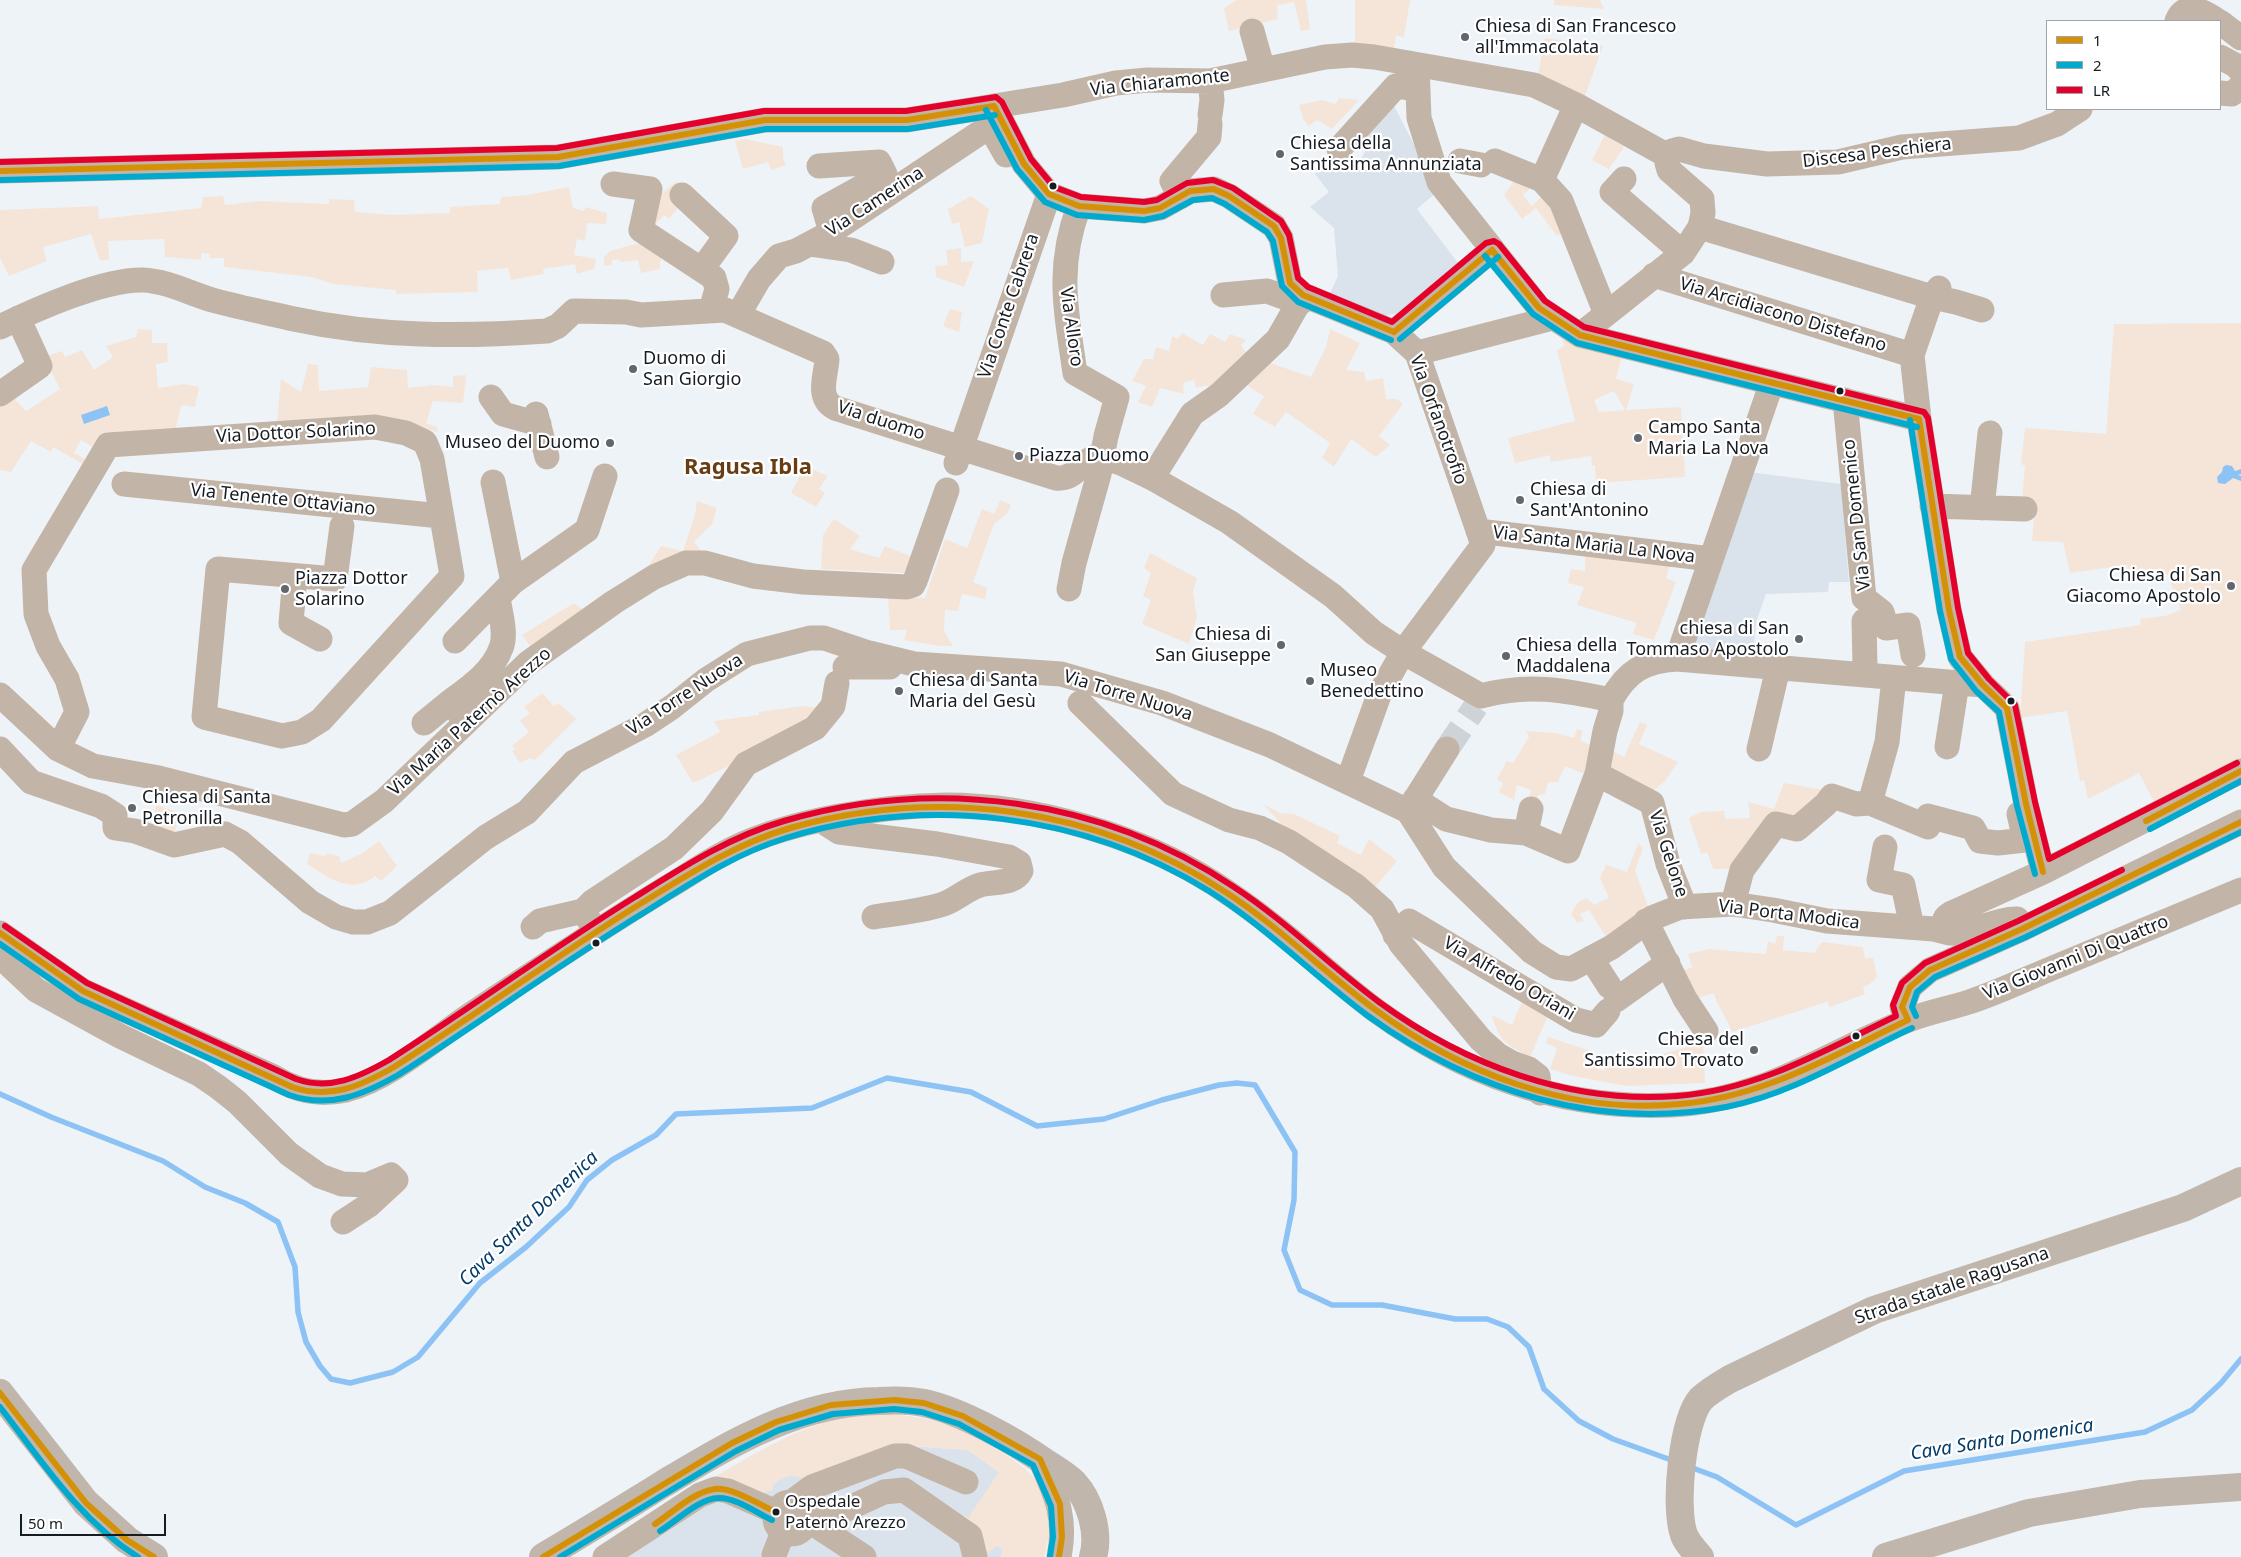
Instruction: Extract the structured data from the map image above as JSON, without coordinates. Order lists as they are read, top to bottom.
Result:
{
  "streets": {
    "main road": ["Strada statale Ragusana"],
    "street": [
      "Via Chiaramonte",
      "Discesa Peschiera",
      "Via Camerina",
      "Via Conte Cabrera",
      "Via Arcidiacono Distefano",
      "Via Alloro",
      "Via Orfanotrofio",
      "Via duomo",
      "Via Dottor Solarino",
      "Via Tenente Ottaviano",
      "Via San Domenico",
      "Via Santa Maria La Nova",
      "Via Torre Nuova",
      "Via Maria Paternò Arezzo",
      "Via Gelone",
      "Via Porta Modica",
      "Via Giovanni Di Quattro",
      "Via Alfredo Oriani"
    ]
  },
  "crossings": [
    ["Via Camerina", "Via duomo"],
    ["Via Conte Cabrera", "Via duomo"],
    ["Via Orfanotrofio", "Via Santa Maria La Nova"],
    ["Via Orfanotrofio", "Via Torre Nuova"],
    ["Via Dottor Solarino", "Via Tenente Ottaviano"],
    ["Via Dottor Solarino", "Via Maria Paternò Arezzo"],
    ["Via Torre Nuova", "Via Gelone"],
    ["Via Torre Nuova", "Via Porta Modica"],
    ["Via Gelone", "Via Porta Modica"]
  ],
  "districts": ["Ragusa Ibla"],
  "water": ["Cava Santa Domenica"],
  "places": [
    "Chiesa di San Francesco all'Immacolata",
    "Chiesa della Santissima Annunziata",
    "Duomo di San Giorgio",
    "Campo Santa Maria La Nova",
    "Museo del Duomo",
    "Piazza Duomo",
    "Chiesa di Sant'Antonino",
    "Chiesa di San Giacomo Apostolo",
    "Piazza Dottor Solarino",
    "chiesa di San Tommaso Apostolo",
    "Chiesa di San Giuseppe",
    "Chiesa della Maddalena",
    "Museo Benedettino",
    "Chiesa di Santa Maria del Gesù",
    "Chiesa di Santa Petronilla",
    "Chiesa del Santissimo Trovato",
    "Ospedale Paternò Arezzo"
  ],
  "lines": ["transit line LR", "transit line 1", "transit line 2"],
  "legend": ["1", "2", "LR"],
  "scale_bar": "50 m"
}
